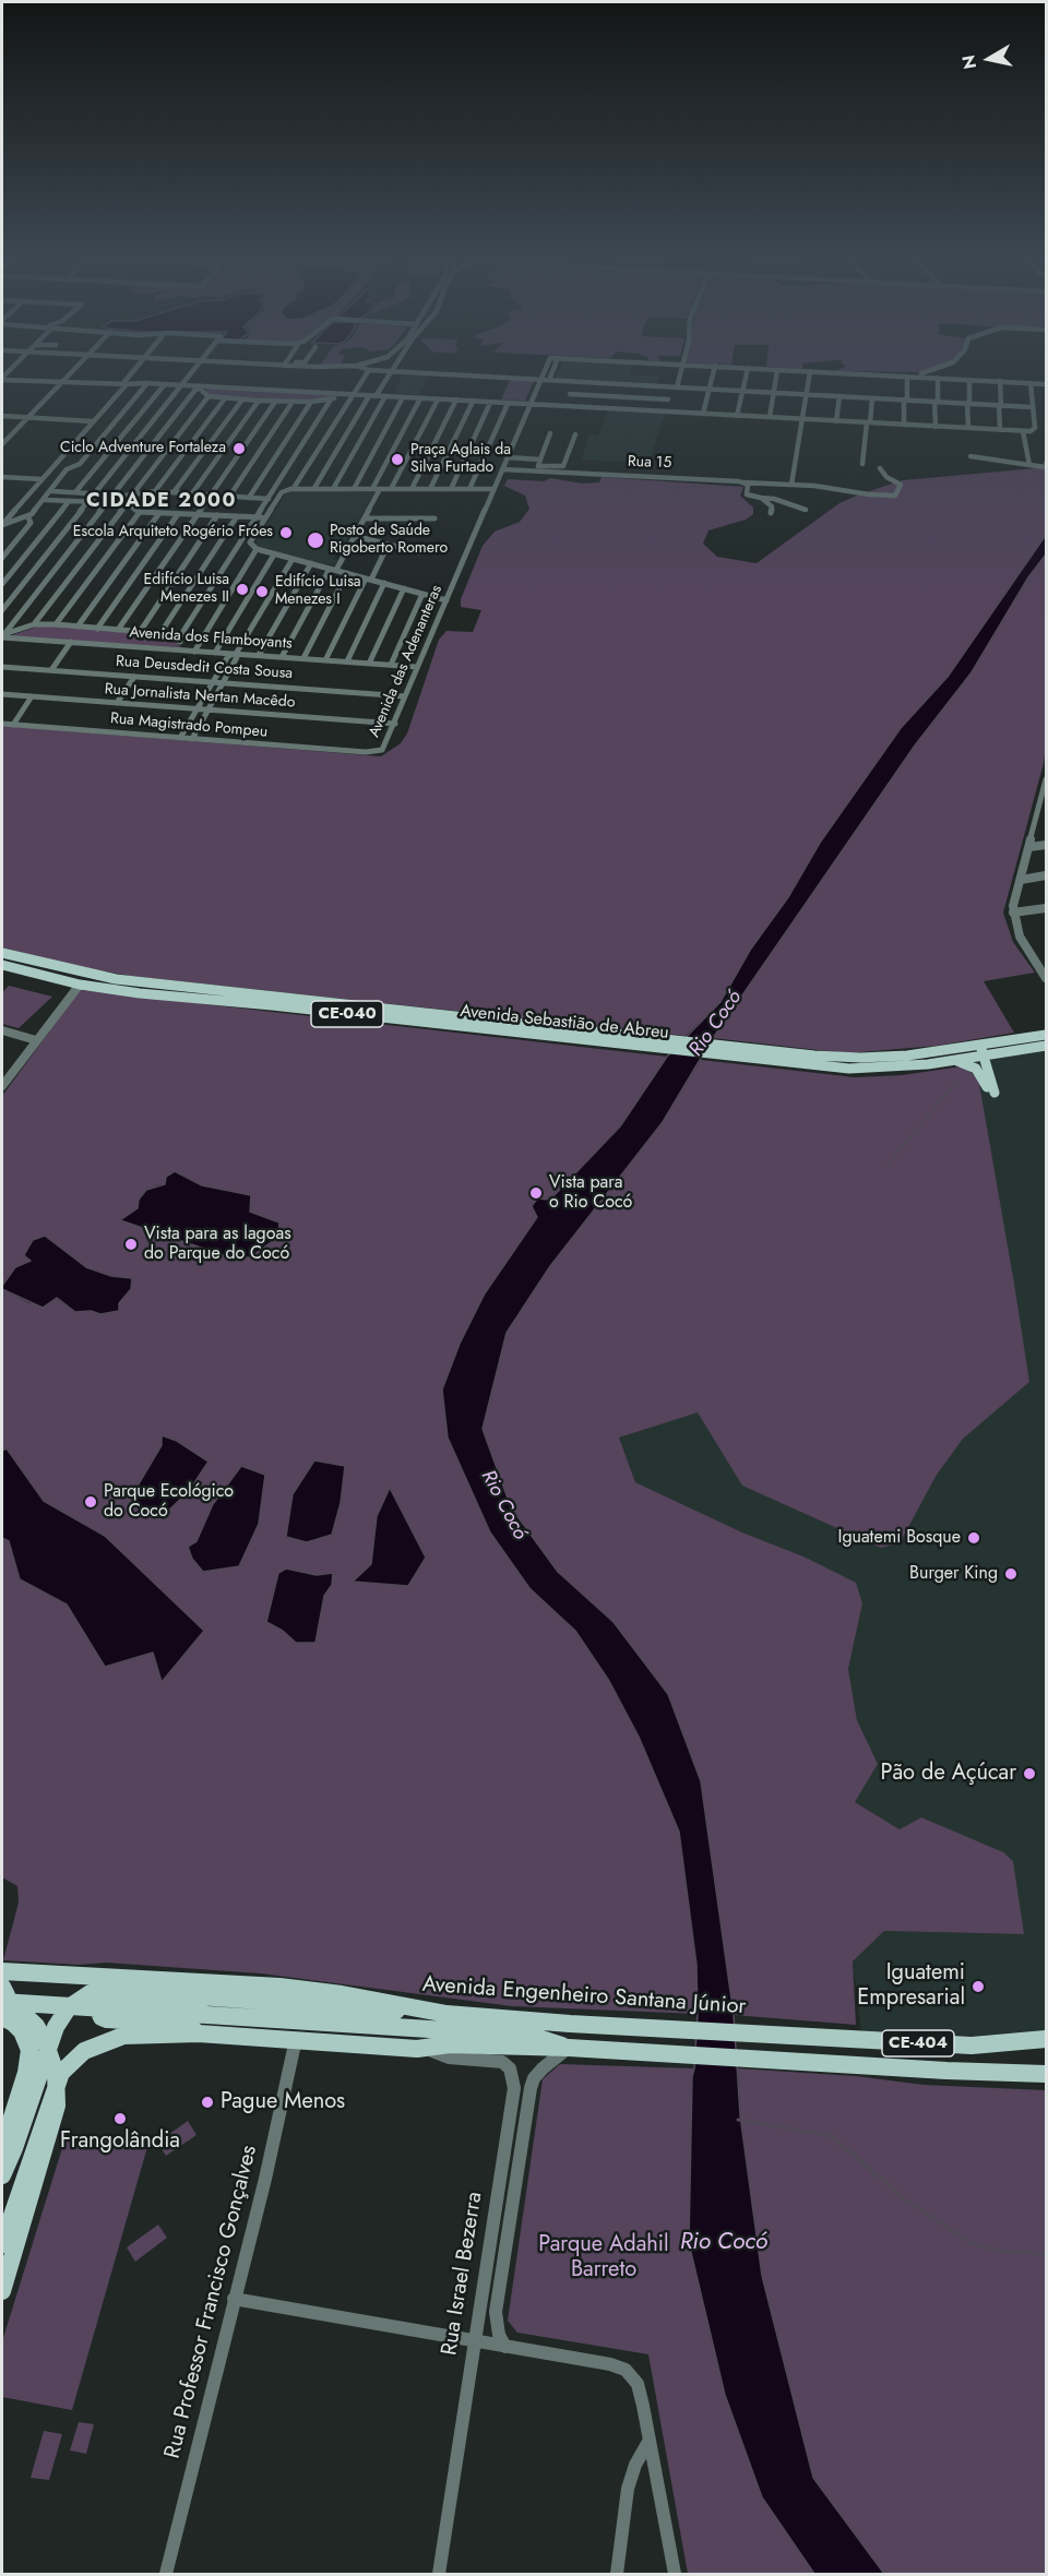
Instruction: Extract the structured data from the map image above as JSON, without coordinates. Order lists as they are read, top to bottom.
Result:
{
  "streets": {
    "main road": [
      "CE-040",
      "Avenida Sebastião de Abreu",
      "Avenida Engenheiro Santana Júnior",
      "CE-404"
    ],
    "street": [
      "Rua 15",
      "Avenida dos Flamboyants",
      "Avenida das Adenanteras",
      "Rua Deusdedit Costa Sousa",
      "Rua Jornalista Nertan Macêdo",
      "Rua Magistrado Pompeu",
      "Rua Israel Bezerra",
      "Rua Professor Francisco Gonçalves"
    ]
  },
  "crossings": [
    ["Rua 15", "Avenida das Adenanteras"],
    ["Avenida dos Flamboyants", "Avenida das Adenanteras"],
    ["Avenida das Adenanteras", "Rua Deusdedit Costa Sousa"],
    ["Avenida das Adenanteras", "Rua Jornalista Nertan Macêdo"],
    ["Avenida das Adenanteras", "Rua Magistrado Pompeu"],
    ["CE-040", "Avenida Sebastião de Abreu"],
    ["CE-404", "Rua Israel Bezerra"]
  ],
  "districts": ["CIDADE 2000"],
  "water": ["Rio Cocó"],
  "parks": ["Parque Adahil Barreto"],
  "places": [
    "Ciclo Adventure Fortaleza",
    "Praça Aglais da Silva Furtado",
    "Escola Arquiteto Rogério Fróes",
    "Posto de Saúde Rigoberto Romero",
    "Edifício Luisa Menezes II",
    "Edifício Luisa Menezes I",
    "Vista para o Rio Cocó",
    "Vista para as lagoas do Parque do Cocó",
    "Parque Ecológico do Cocó",
    "Iguatemi Bosque",
    "Burger King",
    "Pão de Açúcar",
    "Iguatemi Empresarial",
    "Pague Menos",
    "Frangolândia"
  ],
  "north": "left"
}
